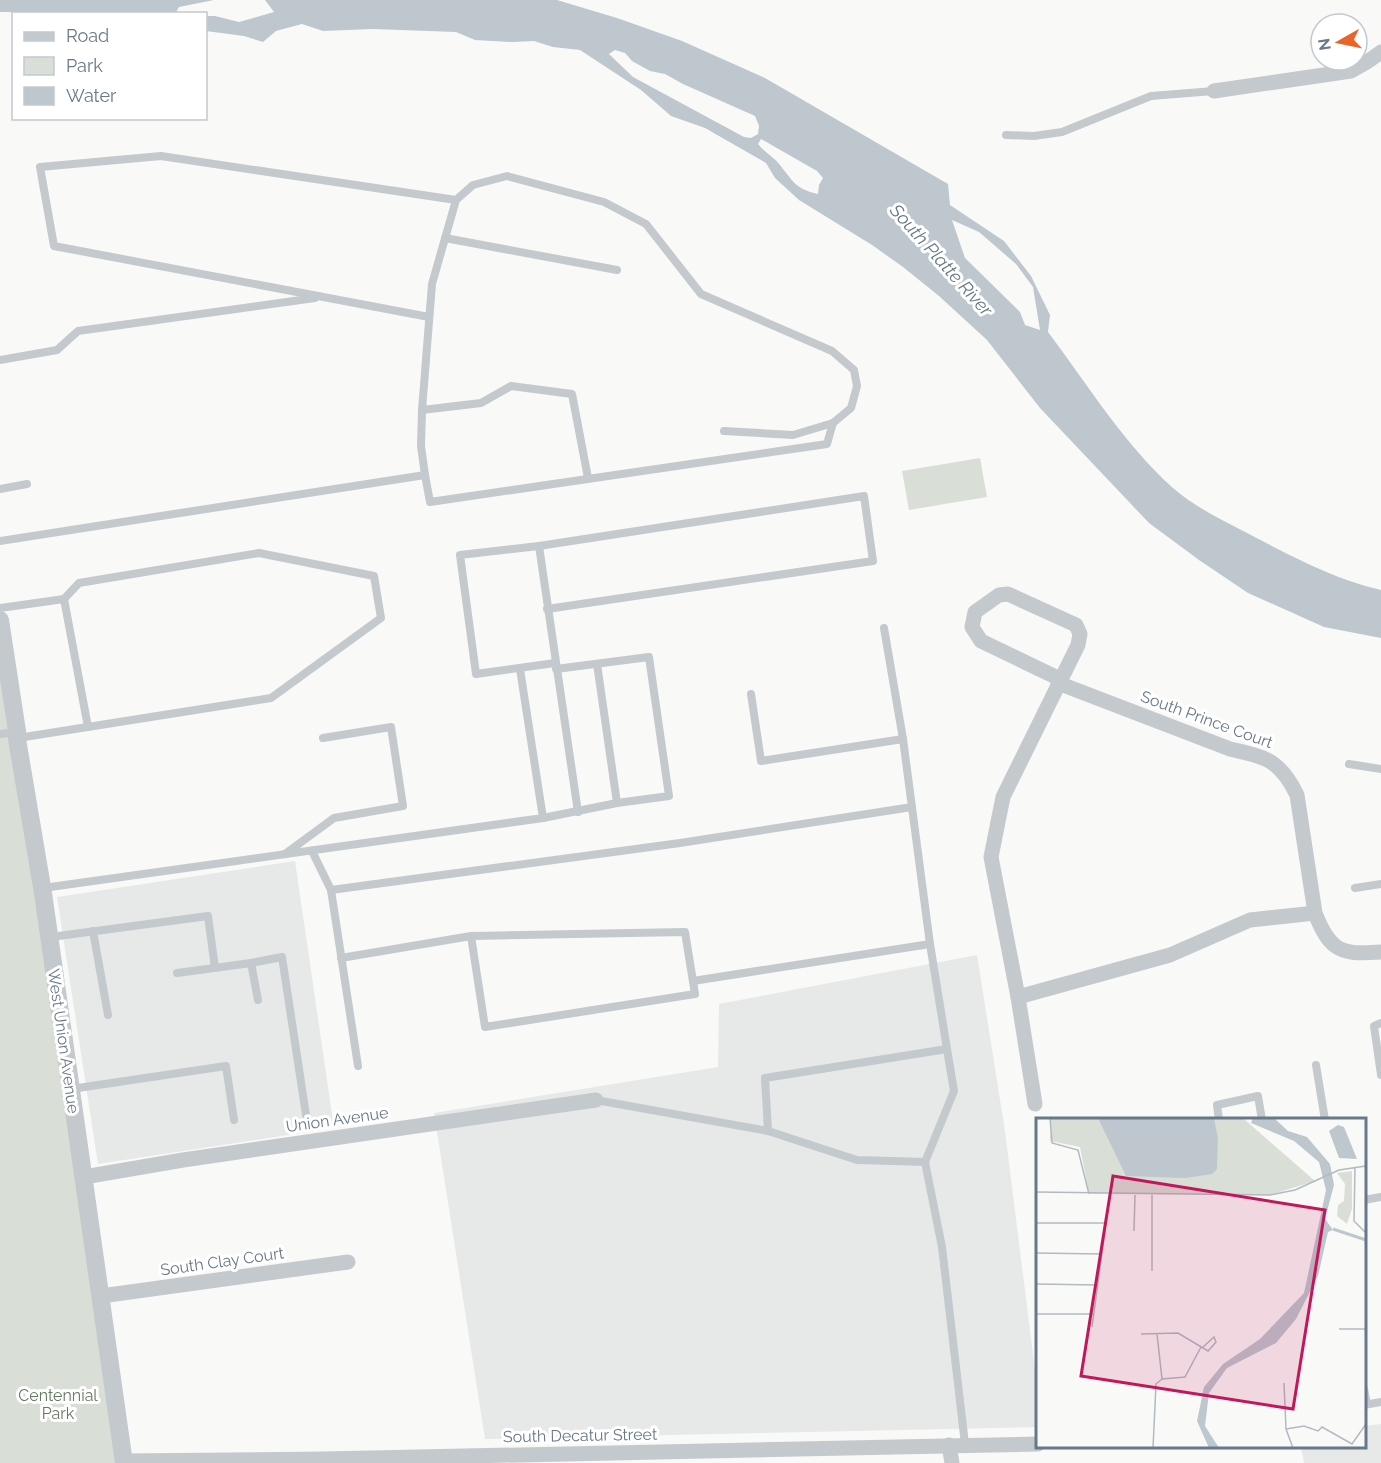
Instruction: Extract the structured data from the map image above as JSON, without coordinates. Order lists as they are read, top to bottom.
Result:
{
  "streets": {
    "street": [
      "South Prince Court",
      "West Union Avenue",
      "Union Avenue",
      "South Clay Court",
      "South Decatur Street"
    ]
  },
  "crossings": [
    ["West Union Avenue", "Union Avenue"],
    ["West Union Avenue", "South Clay Court"],
    ["West Union Avenue", "South Decatur Street"]
  ],
  "water": ["South Platte River"],
  "parks": ["Centennial Park"],
  "legend": ["Road", "Park", "Water"],
  "north": "left"
}
